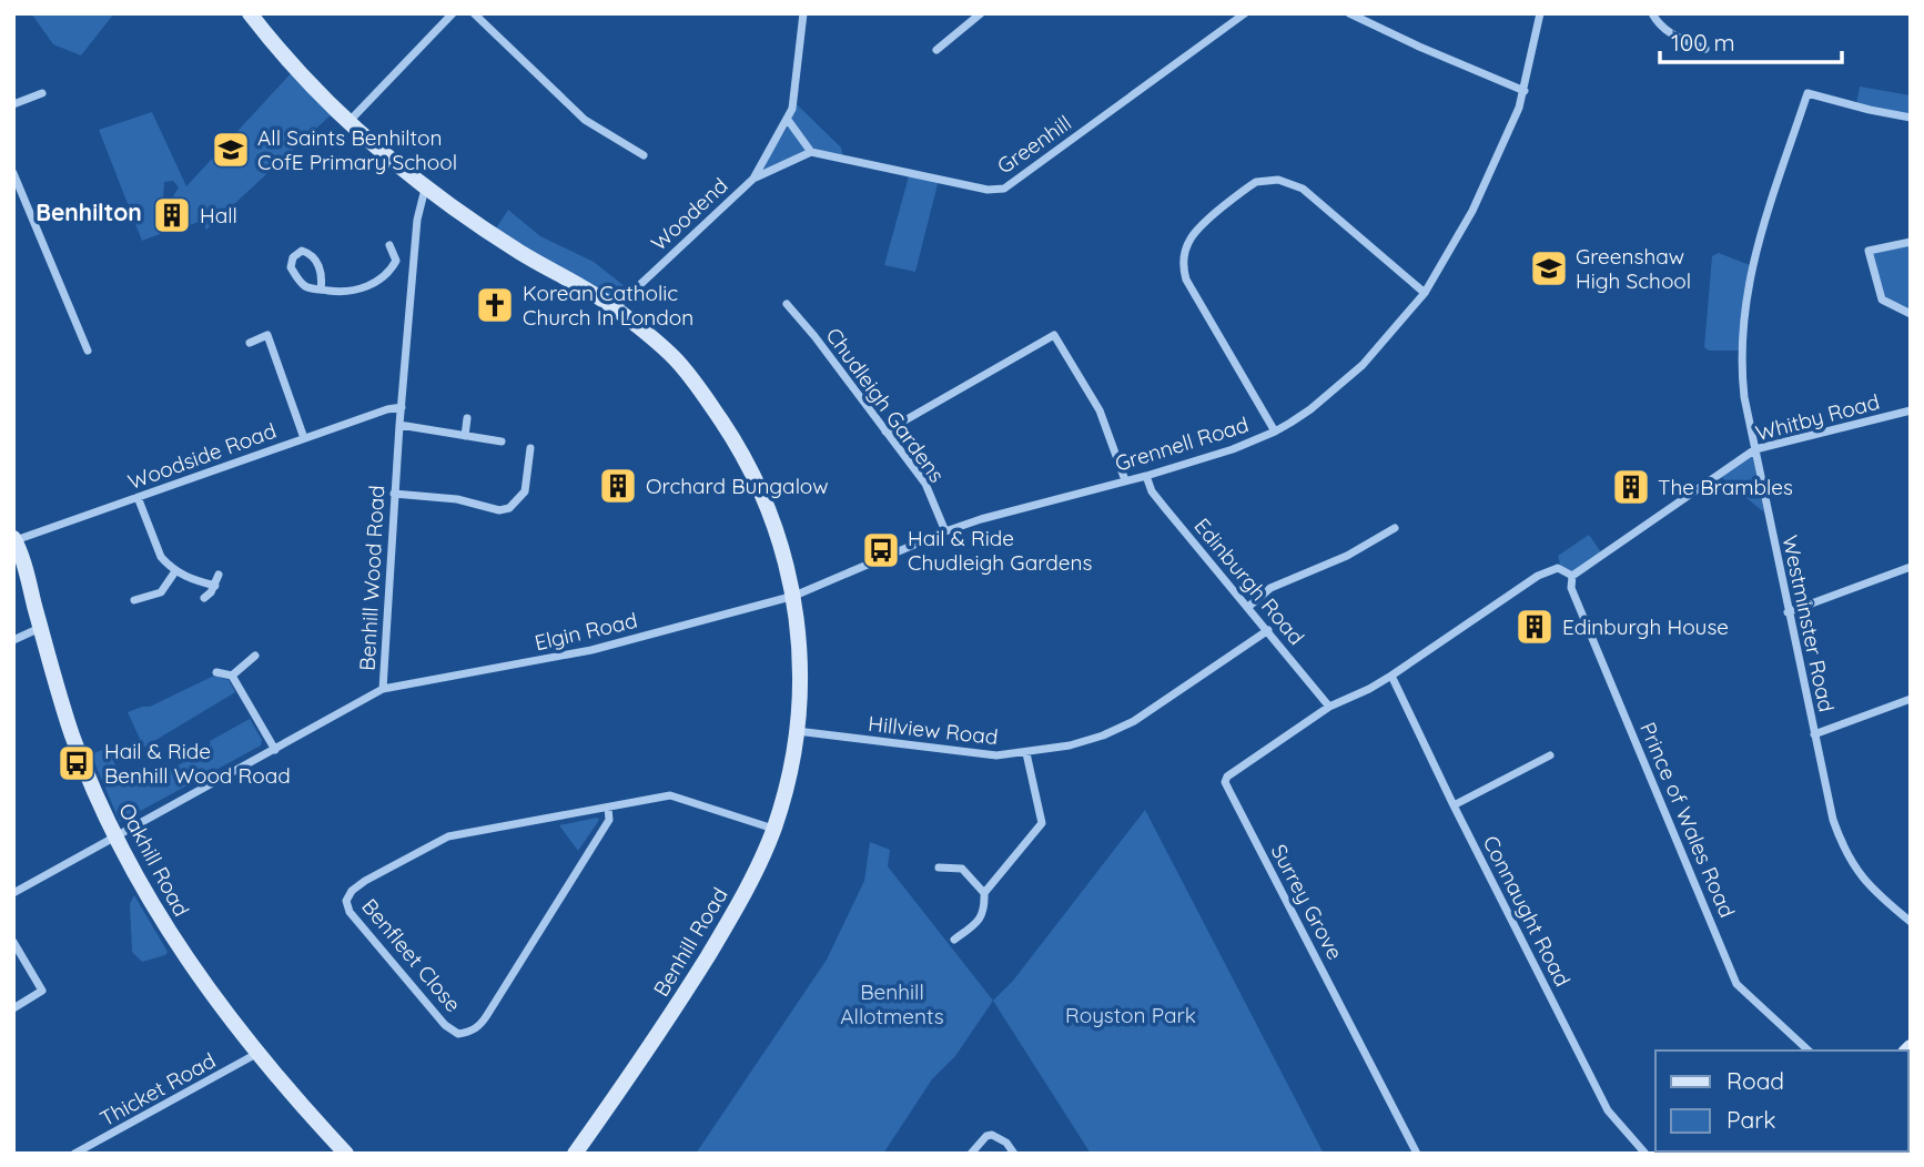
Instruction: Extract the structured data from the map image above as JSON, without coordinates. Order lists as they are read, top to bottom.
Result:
{
  "streets": {
    "street": [
      "Greenhill",
      "Woodend",
      "Chudleigh Gardens",
      "Whitby Road",
      "Grennell Road",
      "Woodside Road",
      "Benhill Wood Road",
      "Edinburgh Road",
      "Westminster Road",
      "Elgin Road",
      "Hillview Road",
      "Prince of Wales Road",
      "Oakhill Road",
      "Surrey Grove",
      "Connaught Road",
      "Benhill Road",
      "Benfleet Close",
      "Thicket Road"
    ]
  },
  "crossings": [
    ["Greenhill", "Woodend"],
    ["Woodend", "Benhill Road"],
    ["Chudleigh Gardens", "Grennell Road"],
    ["Whitby Road", "Westminster Road"],
    ["Whitby Road", "Prince of Wales Road"],
    ["Grennell Road", "Edinburgh Road"],
    ["Grennell Road", "Elgin Road"],
    ["Grennell Road", "Benhill Road"],
    ["Woodside Road", "Benhill Wood Road"],
    ["Woodside Road", "Oakhill Road"],
    ["Benhill Wood Road", "Elgin Road"],
    ["Benhill Wood Road", "Oakhill Road"],
    ["Benhill Wood Road", "Benhill Road"],
    ["Edinburgh Road", "Hillview Road"],
    ["Edinburgh Road", "Surrey Grove"],
    ["Elgin Road", "Benhill Road"],
    ["Hillview Road", "Benhill Road"],
    ["Oakhill Road", "Thicket Road"],
    ["Benhill Road", "Benfleet Close"]
  ],
  "districts": ["Benhilton"],
  "parks": ["Benhill Allotments", "Royston Park"],
  "places": {
    "school or university": ["All Saints Benhilton CofE Primary School", "Greenshaw High School"],
    "building": [
      "Hall",
      "Orchard Bungalow",
      "The Brambles",
      "Edinburgh House"
    ],
    "church": ["Korean Catholic Church In London"],
    "bus stop": ["Hail & Ride Chudleigh Gardens", "Hail & Ride Benhill Wood Road"]
  },
  "legend": ["Road", "Park"],
  "scale_bar": "100 m"
}
